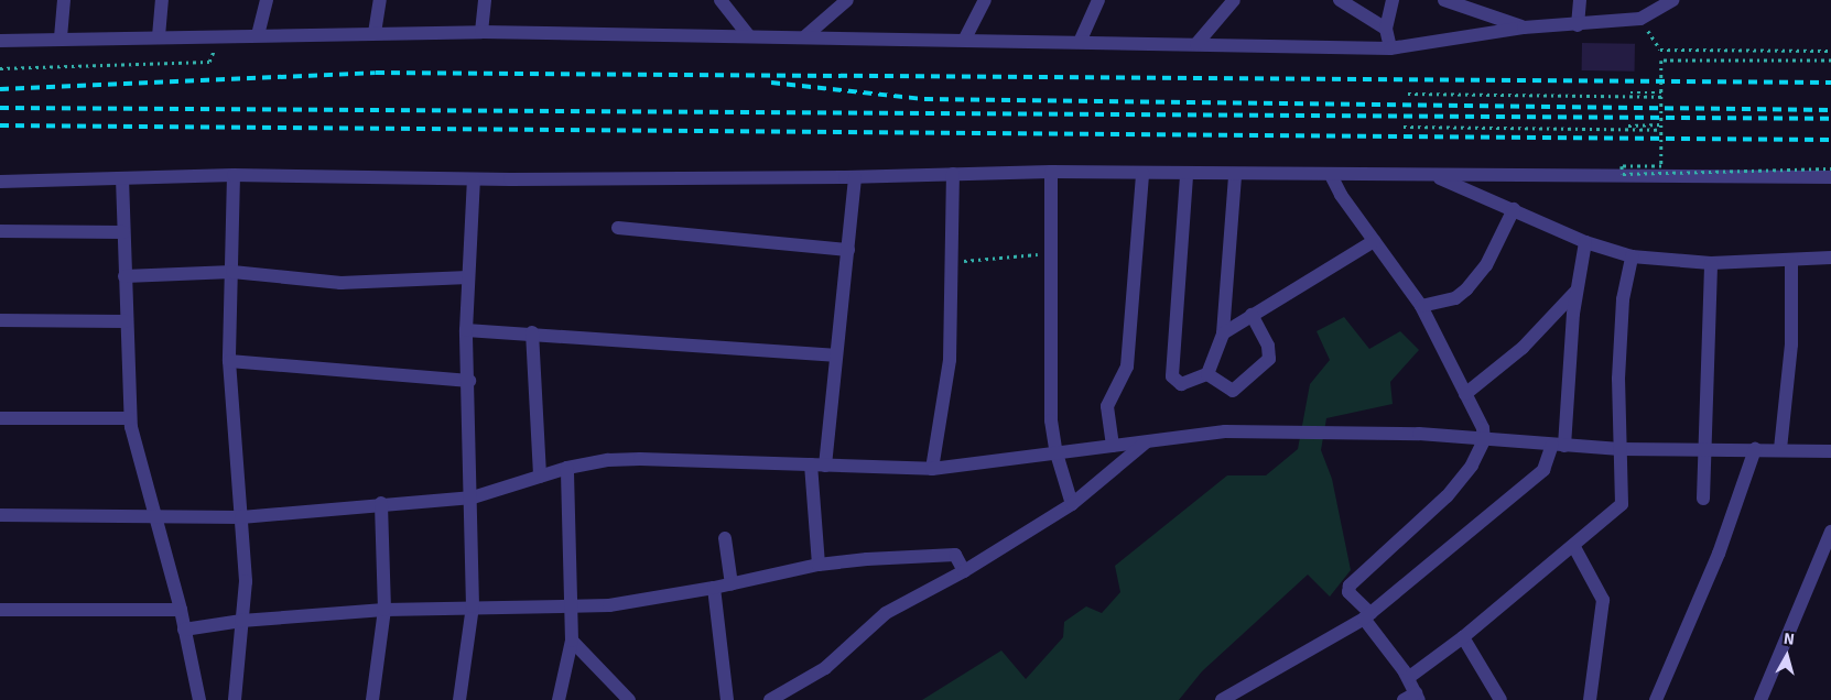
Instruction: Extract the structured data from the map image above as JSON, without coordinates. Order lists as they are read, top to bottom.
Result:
{
  "north": "top"
}
